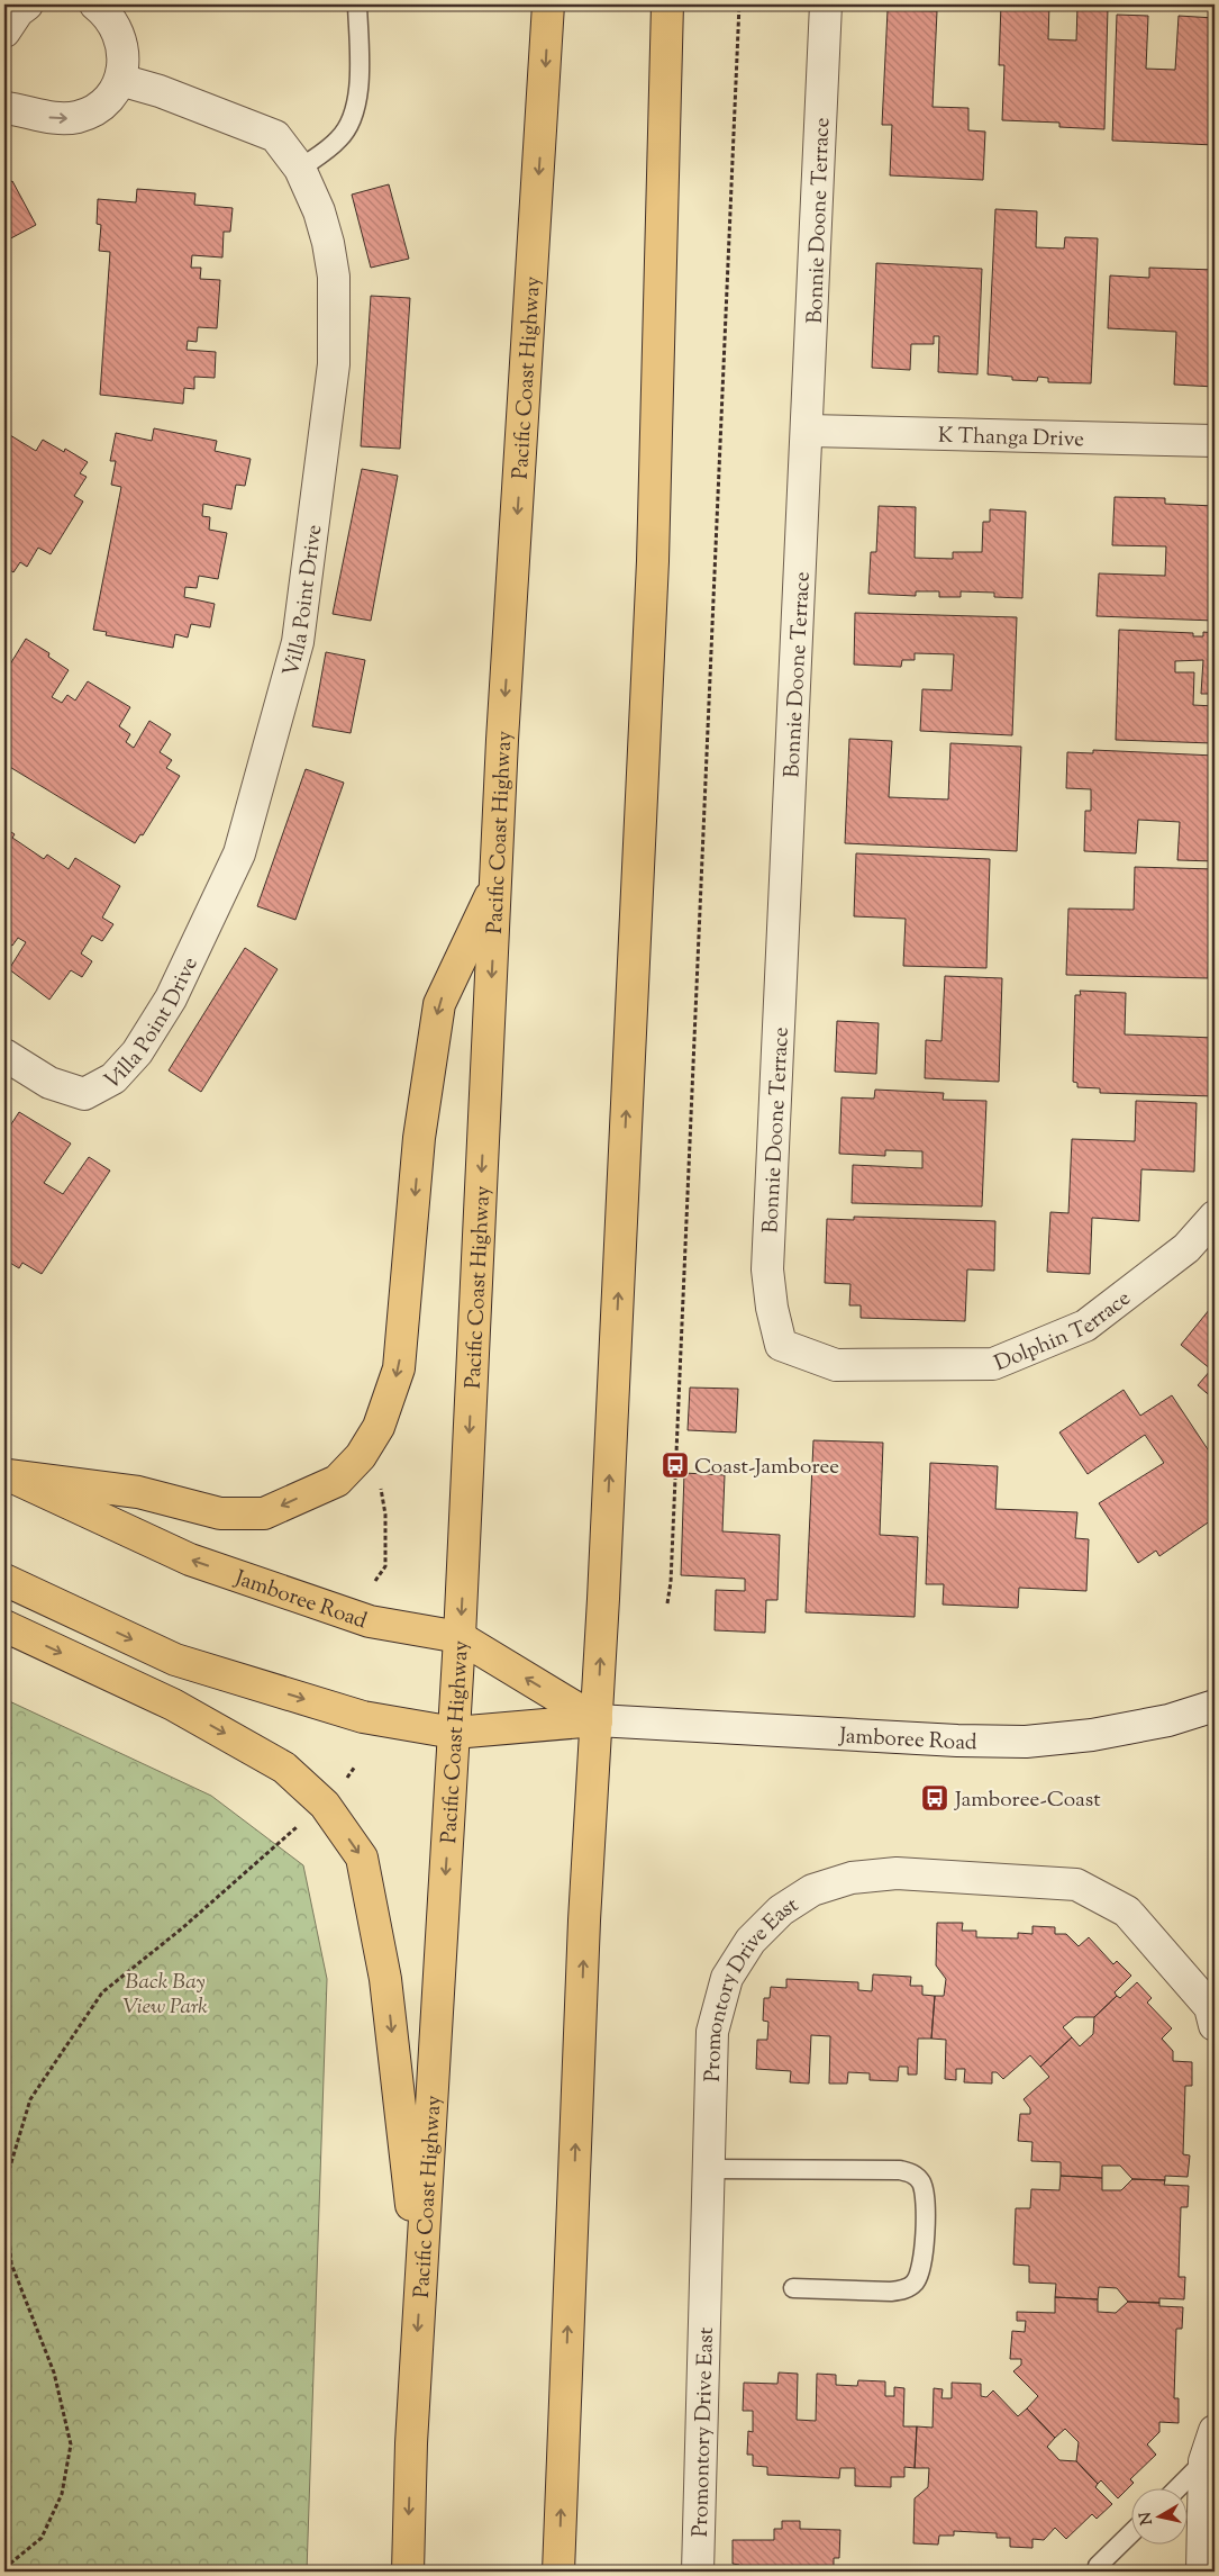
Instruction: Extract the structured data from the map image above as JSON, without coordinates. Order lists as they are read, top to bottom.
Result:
{
  "streets": {
    "main road": ["Pacific Coast Highway", "Jamboree Road"],
    "street": [
      "Bonnie Doone Terrace",
      "K Thanga Drive",
      "Villa Point Drive",
      "Dolphin Terrace",
      "Promontory Drive East"
    ]
  },
  "crossings": [
    ["Bonnie Doone Terrace", "K Thanga Drive"],
    ["Bonnie Doone Terrace", "Dolphin Terrace"],
    ["Pacific Coast Highway", "Jamboree Road"]
  ],
  "parks": ["Back Bay View Park"],
  "places": {
    "bus stop": ["Coast-Jamboree", "Jamboree-Coast"]
  },
  "north": "left"
}
